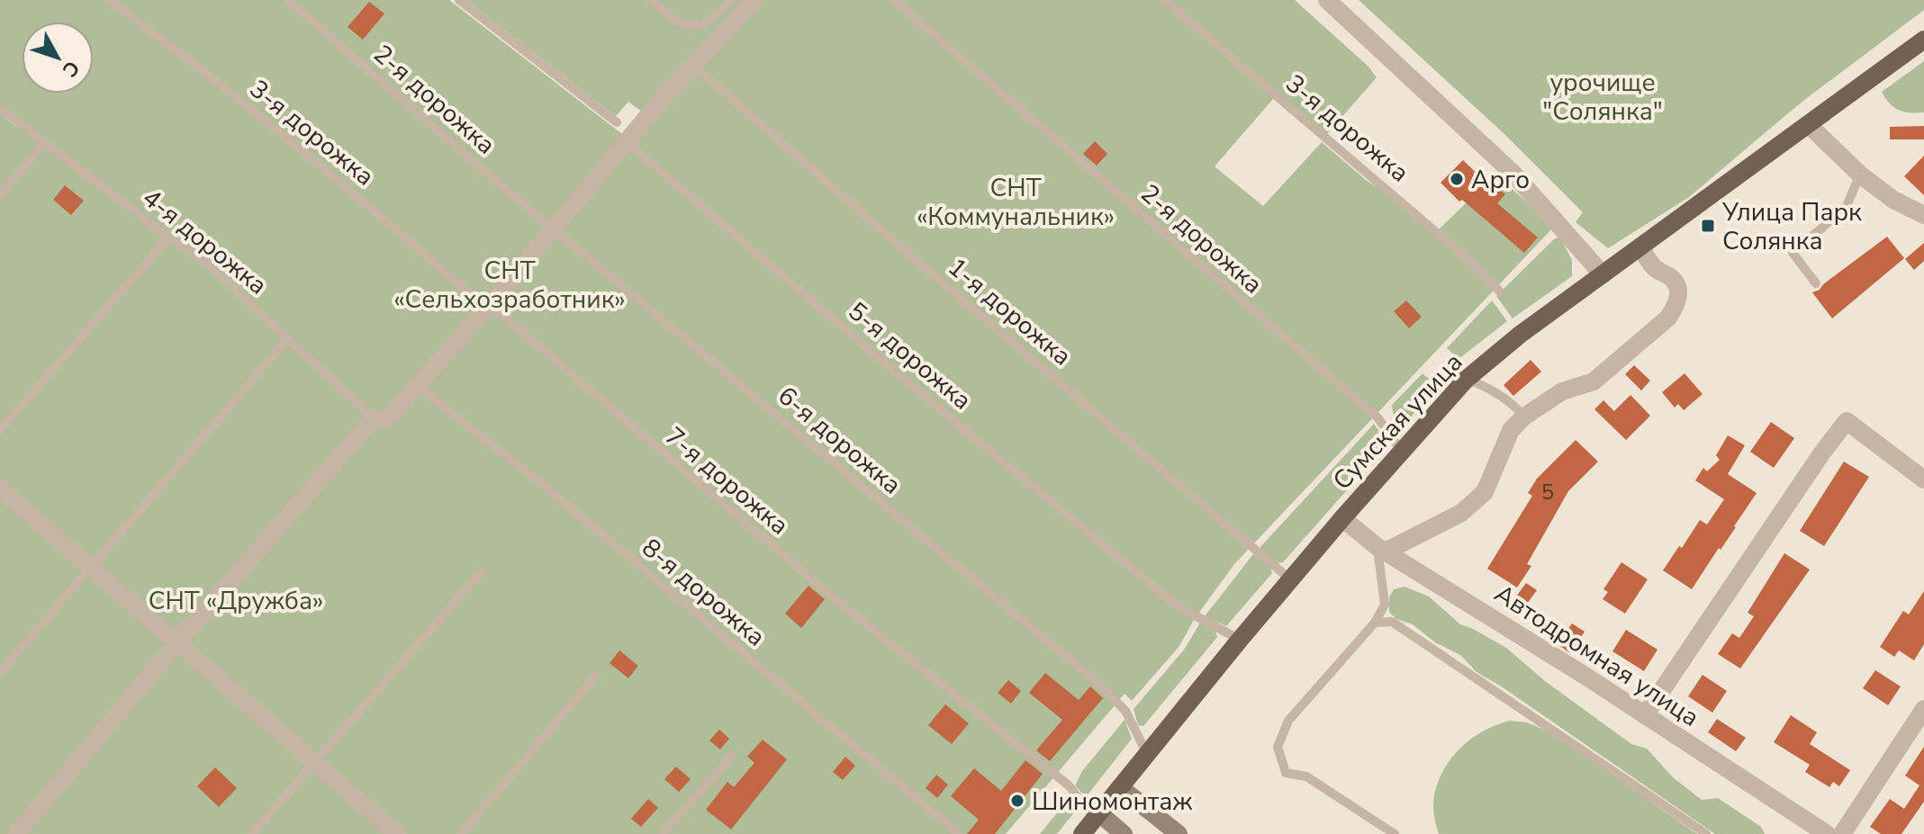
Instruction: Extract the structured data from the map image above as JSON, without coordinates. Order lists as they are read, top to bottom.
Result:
{
  "streets": {
    "main road": ["Сумская улица"],
    "street": ["Автодромная улица"],
    "lane": [
      "2-я дорожка",
      "3-я дорожка",
      "4-я дорожка",
      "1-я дорожка",
      "5-я дорожка",
      "6-я дорожка",
      "7-я дорожка",
      "8-я дорожка"
    ]
  },
  "crossings": [
    ["2-я дорожка", "Сумская улица"],
    ["2-я дорожка", "6-я дорожка"],
    ["3-я дорожка", "7-я дорожка"],
    ["1-я дорожка", "Сумская улица"],
    ["5-я дорожка", "Сумская улица"],
    ["Сумская улица", "6-я дорожка"],
    ["Сумская улица", "7-я дорожка"],
    ["Сумская улица", "Автодромная улица"]
  ],
  "parks": [
    "урочище \"Солянка\"",
    "СНТ «Коммунальник»",
    "СНТ «Сельхозработник»",
    "СНТ «Дружба»"
  ],
  "places": {
    "other": ["Арго", "Шиномонтаж"],
    "transit": ["Улица Парк Солянка"]
  },
  "house_numbers": ["5"],
  "north": "bottom right"
}
